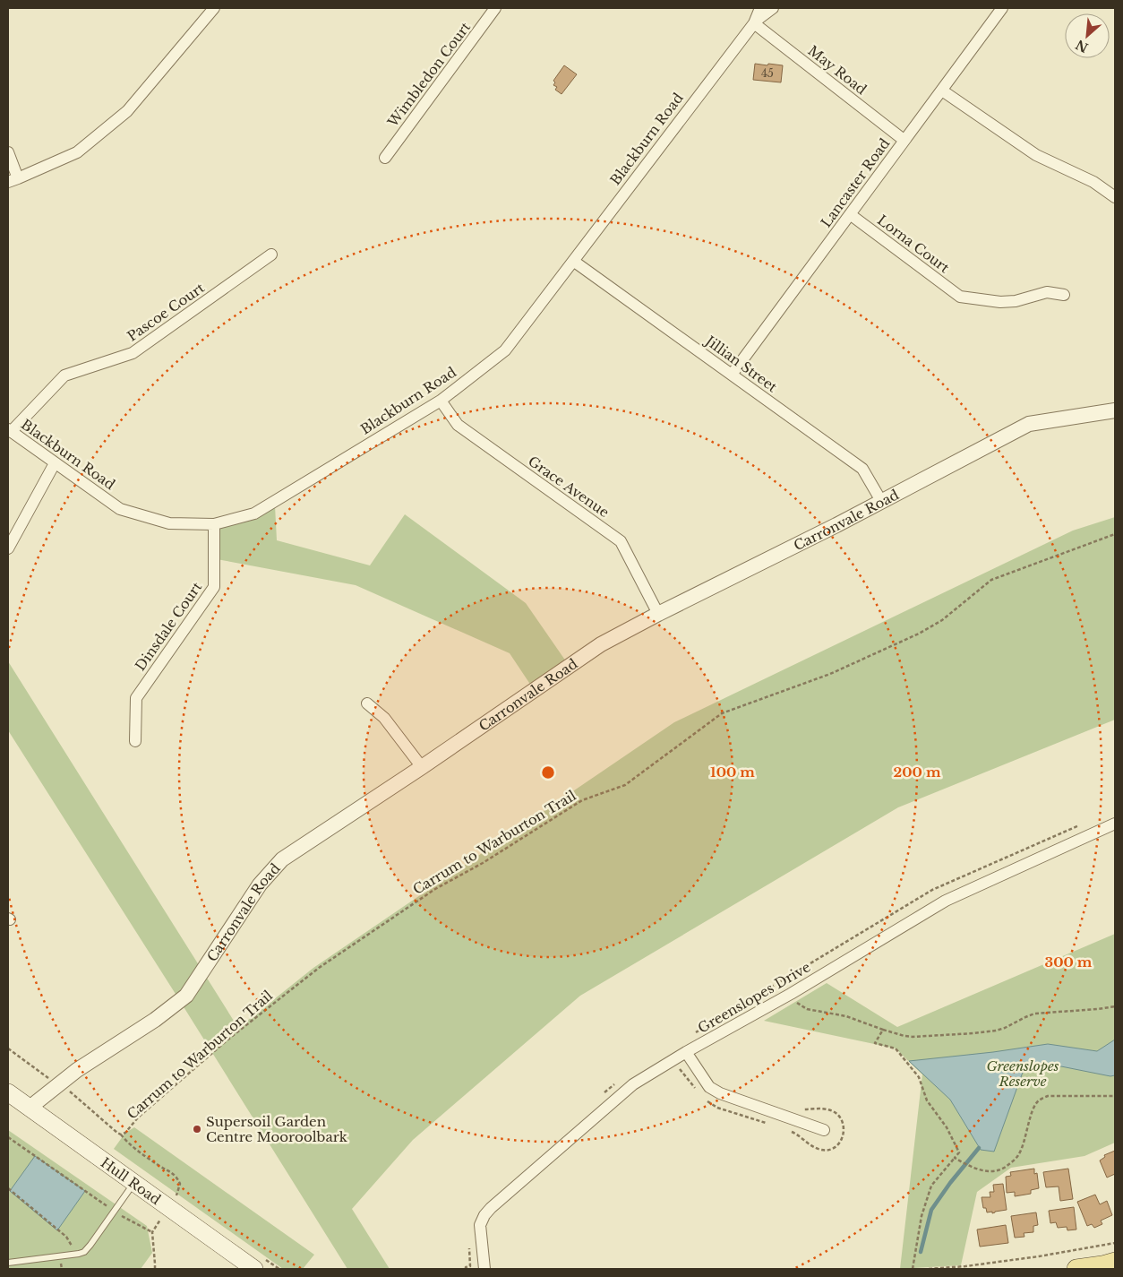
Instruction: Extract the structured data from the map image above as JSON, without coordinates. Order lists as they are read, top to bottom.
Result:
{
  "streets": {
    "main road": ["Hull Road"],
    "street": [
      "May Road",
      "Wimbledon Court",
      "Blackburn Road",
      "Lancaster Road",
      "Lorna Court",
      "Pascoe Court",
      "Jillian Street",
      "Grace Avenue",
      "Carronvale Road",
      "Dinsdale Court",
      "Greenslopes Drive"
    ],
    "path": ["Carrum to Warburton Trail"]
  },
  "crossings": [
    ["May Road", "Blackburn Road"],
    ["May Road", "Lancaster Road"],
    ["Blackburn Road", "Pascoe Court"],
    ["Blackburn Road", "Jillian Street"],
    ["Blackburn Road", "Grace Avenue"],
    ["Blackburn Road", "Dinsdale Court"],
    ["Lancaster Road", "Lorna Court"],
    ["Lancaster Road", "Jillian Street"],
    ["Jillian Street", "Carronvale Road"],
    ["Grace Avenue", "Carronvale Road"],
    ["Carronvale Road", "Carrum to Warburton Trail"],
    ["Carronvale Road", "Hull Road"]
  ],
  "parks": ["Greenslopes Reserve"],
  "places": ["Supersoil Garden Centre Mooroolbark"],
  "house_numbers": ["45"],
  "north": "bottom left",
  "rings": ["100 m", "200 m", "300 m"]
}
